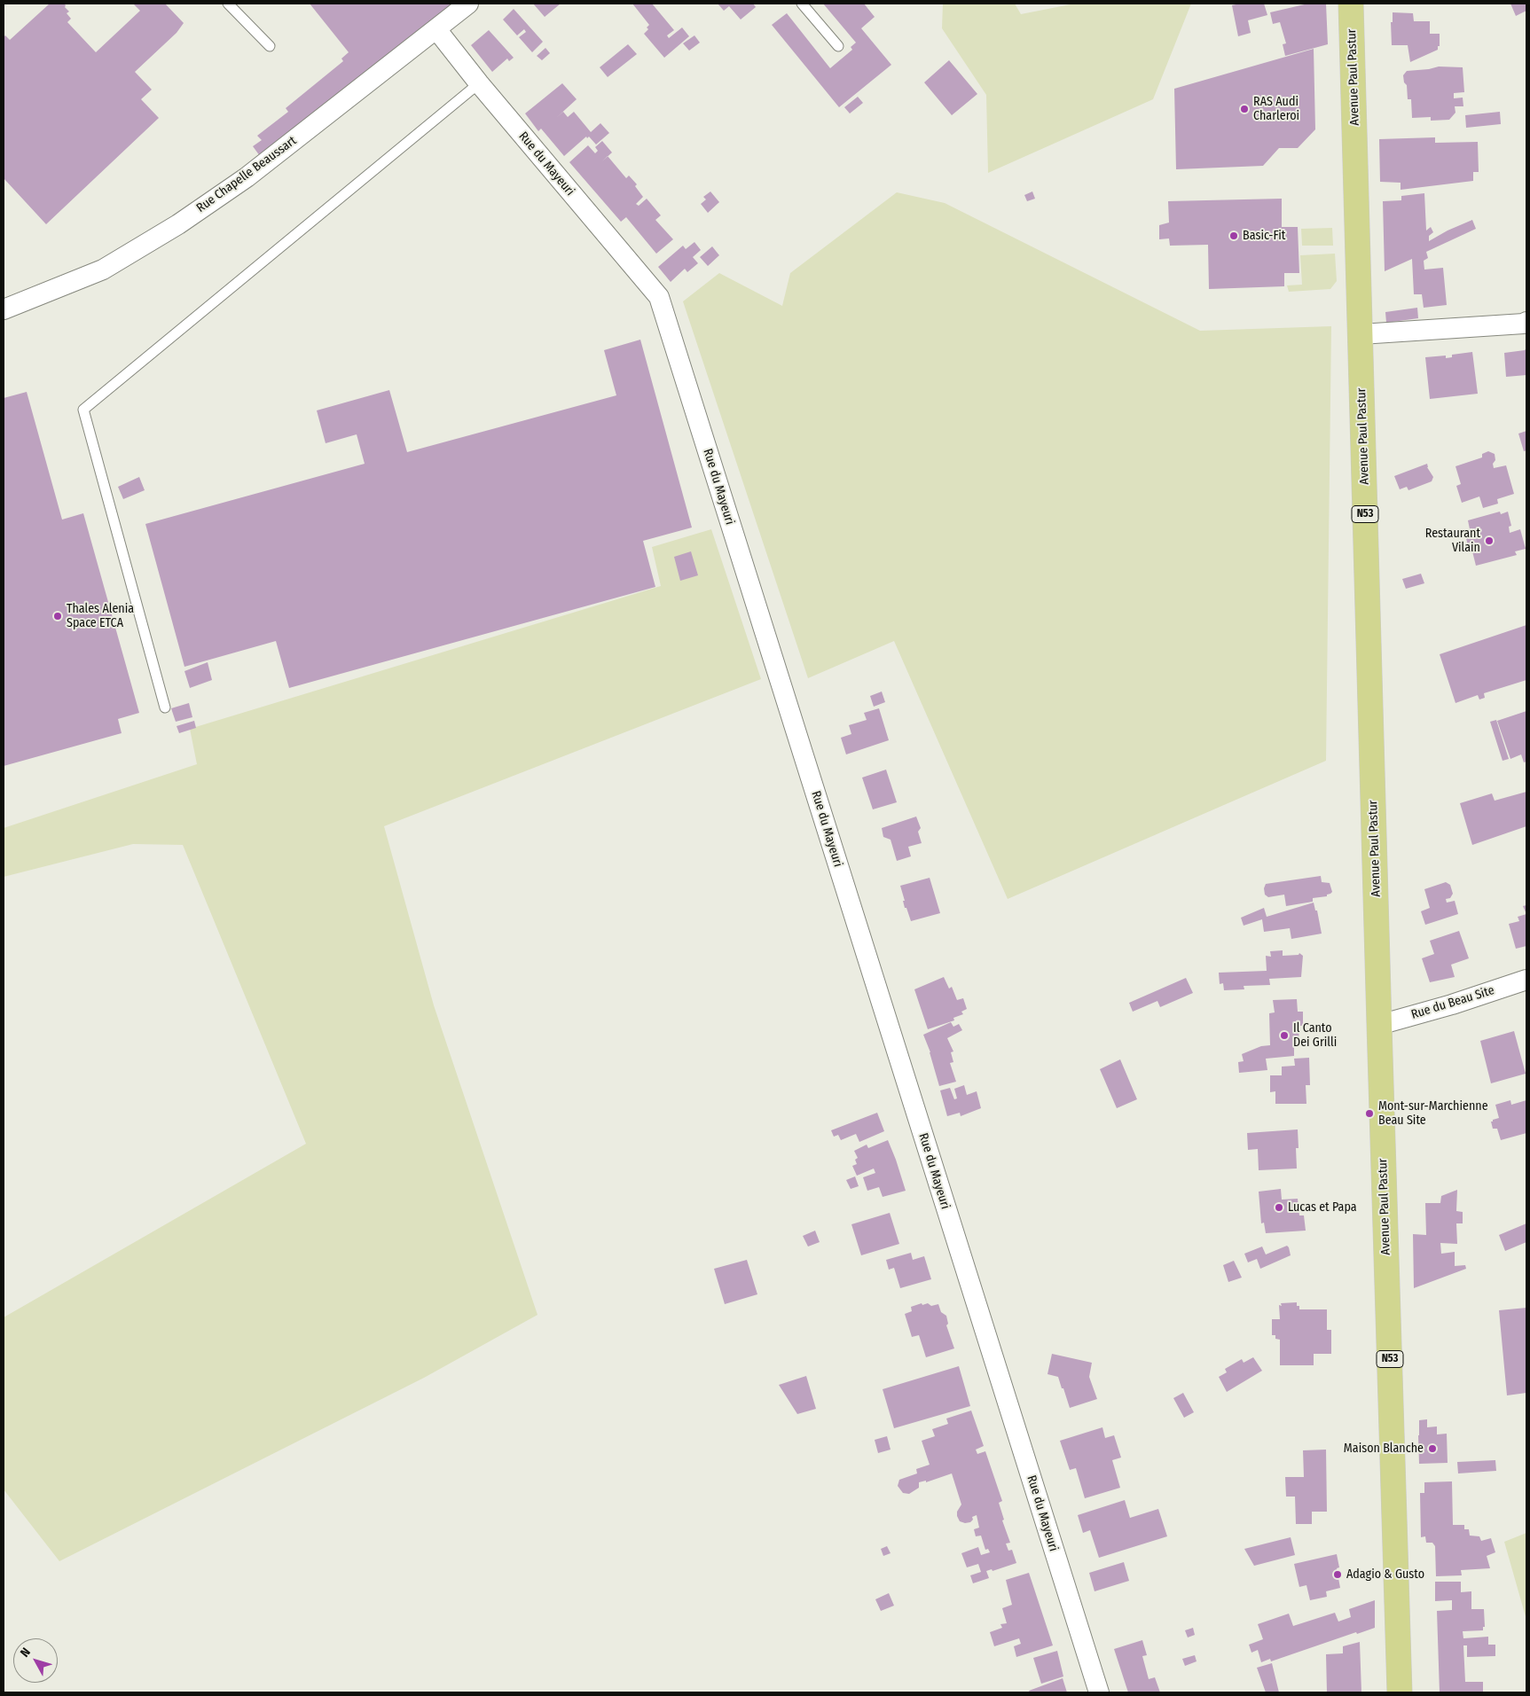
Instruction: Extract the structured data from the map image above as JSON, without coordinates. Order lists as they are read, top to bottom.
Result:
{
  "streets": {
    "main road": ["Avenue Paul Pastur", "N53"],
    "street": ["Rue du Mayeuri", "Rue Chapelle Beaussart", "Rue du Beau Site"]
  },
  "crossings": [
    ["Avenue Paul Pastur", "Rue du Beau Site"],
    ["Rue du Mayeuri", "Rue Chapelle Beaussart"]
  ],
  "places": [
    "RAS Audi Charleroi",
    "Basic-Fit",
    "Restaurant Vilain",
    "Thales Alenia Space ETCA",
    "Il Canto Dei Grilli",
    "Mont-sur-Marchienne Beau Site",
    "Lucas et Papa",
    "Maison Blanche",
    "Adagio & Gusto"
  ],
  "north": "top left"
}
